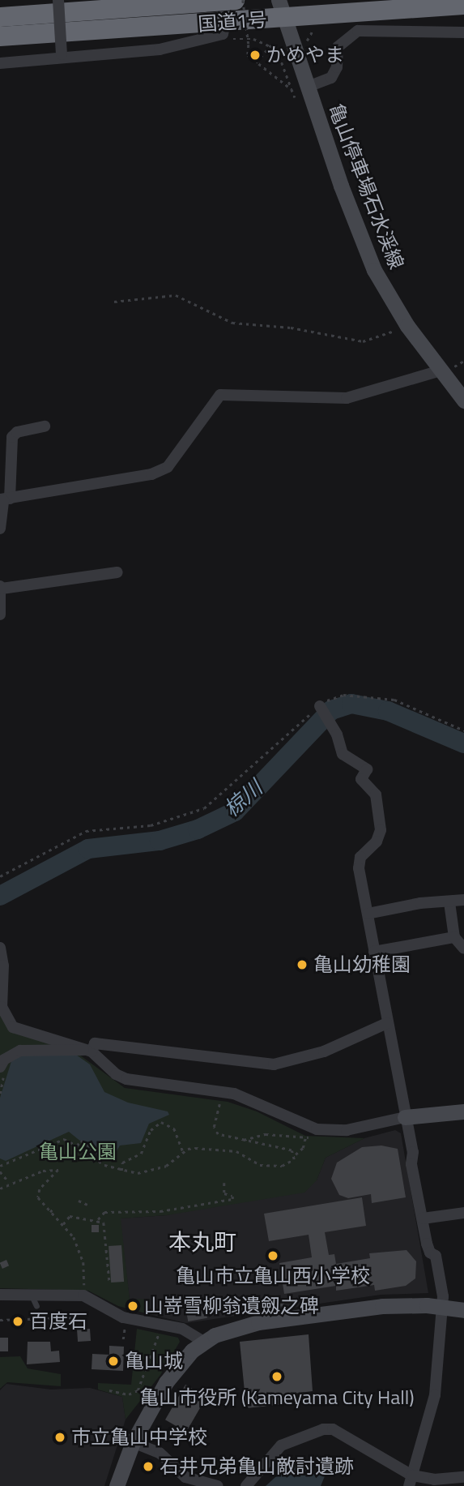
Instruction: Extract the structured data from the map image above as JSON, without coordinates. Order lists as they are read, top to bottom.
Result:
{
  "streets": {
    "highway": ["国道1号"],
    "main road": ["亀山停車場石水渓線"]
  },
  "crossings": [
    ["国道1号", "亀山停車場石水渓線"]
  ],
  "districts": ["本丸町"],
  "water": ["椋川"],
  "parks": ["亀山公園"],
  "places": [
    "かめやま",
    "亀山幼稚園",
    "亀山市立亀山西小学校",
    "山嵜雪柳翁遺劔之碑",
    "百度石",
    "亀山城",
    "亀山市役所 (Kameyama City Hall)",
    "市立亀山中学校",
    "石井兄弟亀山敵討遺跡"
  ]
}
